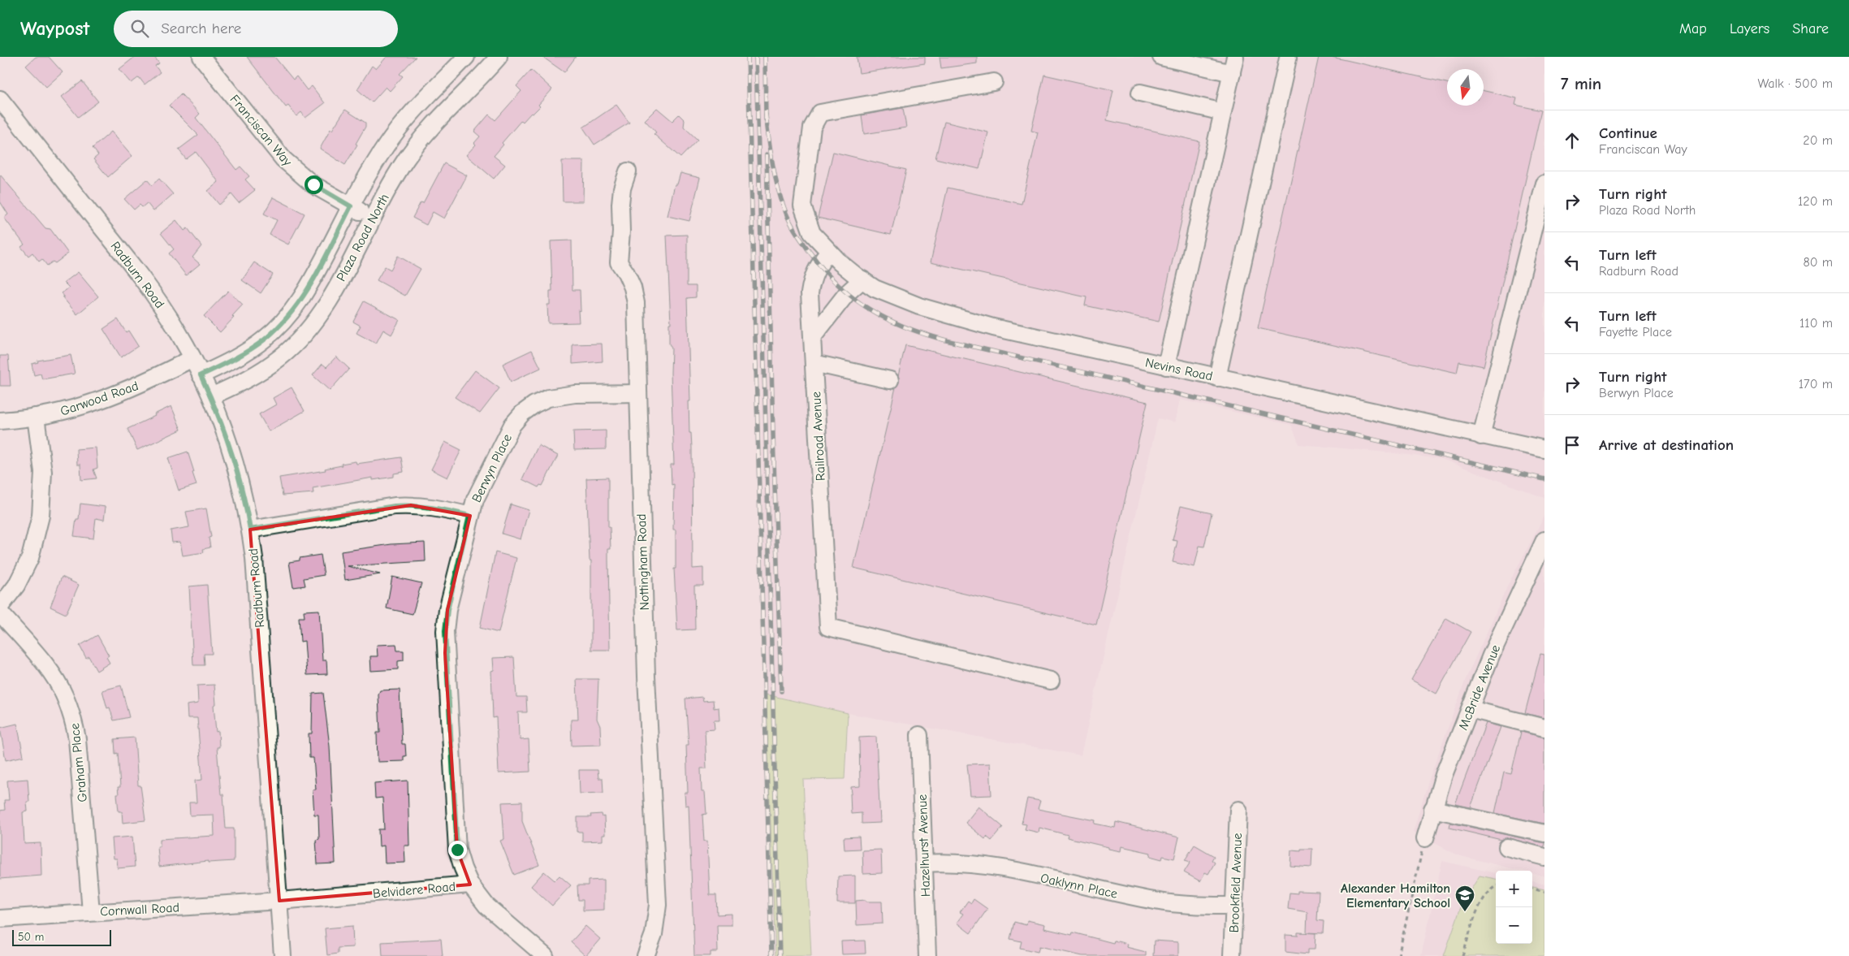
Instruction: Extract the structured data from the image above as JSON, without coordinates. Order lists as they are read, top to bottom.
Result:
{
  "streets": {
    "street": [
      "Franciscan Way",
      "Plaza Road North",
      "Radburn Road",
      "Nevins Road",
      "Garwood Road",
      "Railroad Avenue",
      "Berwyn Place",
      "Nottingham Road",
      "McBride Avenue",
      "Graham Place",
      "Hazelhurst Avenue",
      "Brookfield Avenue",
      "Oaklynn Place",
      "Belvidere Road",
      "Cornwall Road"
    ]
  },
  "crossings": [
    ["Franciscan Way", "Plaza Road North"],
    ["Plaza Road North", "Radburn Road"],
    ["Radburn Road", "Garwood Road"],
    ["Radburn Road", "Belvidere Road"],
    ["Radburn Road", "Cornwall Road"],
    ["Nevins Road", "Railroad Avenue"],
    ["Berwyn Place", "Nottingham Road"],
    ["Berwyn Place", "Belvidere Road"],
    ["Graham Place", "Cornwall Road"],
    ["Hazelhurst Avenue", "Oaklynn Place"],
    ["Brookfield Avenue", "Oaklynn Place"],
    ["Belvidere Road", "Cornwall Road"]
  ],
  "places": {
    "school or university": ["Alexander Hamilton Elementary School"]
  },
  "scale_bar": "50 m",
  "north": "bottom",
  "page": {
    "header": "Waypost",
    "search": "Search here",
    "nav": ["Map", "Layers", "Share"],
    "heading": ["7 min", "Walk · 500 m"],
    "list": [
      ["Continue", "Franciscan Way", "20 m"],
      ["Turn right", "Plaza Road North", "120 m"],
      ["Turn left", "Radburn Road", "80 m"],
      ["Turn left", "Fayette Place", "110 m"],
      ["Turn right", "Berwyn Place", "170 m"],
      "Arrive at destination"
    ],
    "map_buttons": ["+", "−"],
    "scale": "50 m"
  }
}
